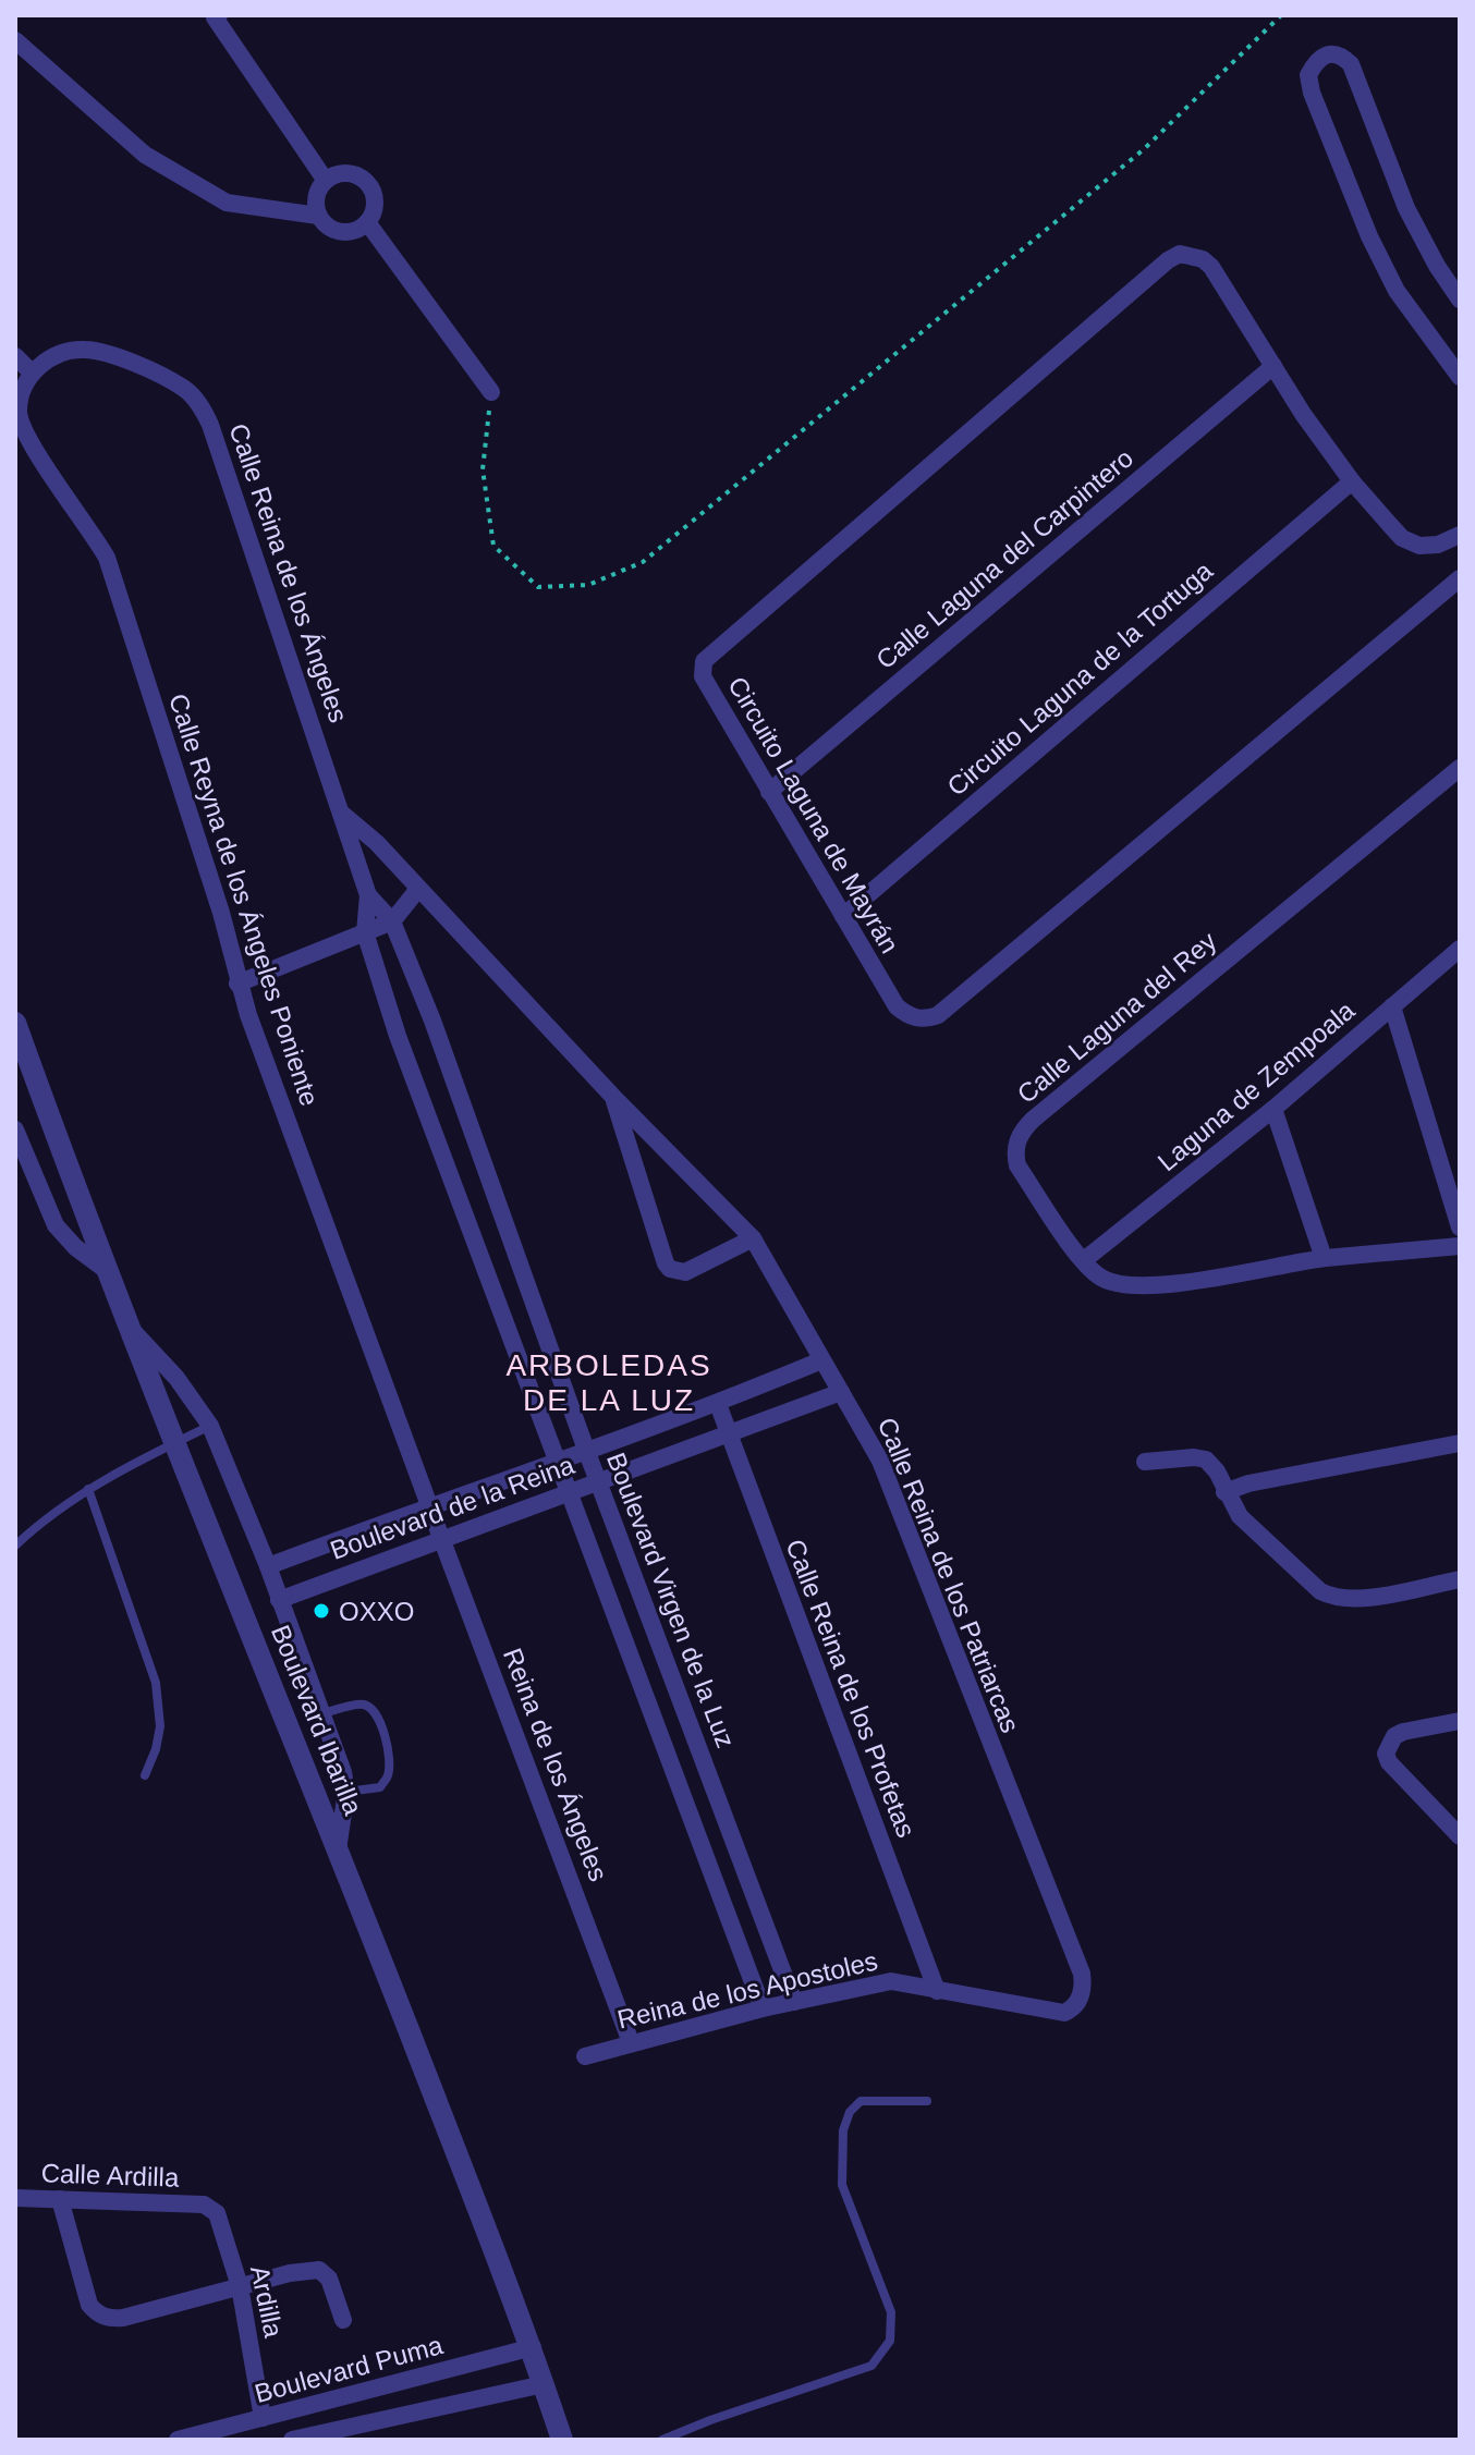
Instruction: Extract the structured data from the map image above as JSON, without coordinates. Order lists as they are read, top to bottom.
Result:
{
  "streets": {
    "street": [
      "Calle Laguna del Carpintero",
      "Calle Reina de los Ángeles",
      "Circuito Laguna de la Tortuga",
      "Circuito Laguna de Mayrán",
      "Calle Reyna de los Ángeles Poniente",
      "Calle Laguna del Rey",
      "Laguna de Zempoala",
      "Boulevard de la Reina",
      "Calle Reina de los Patriarcas",
      "Boulevard Virgen de la Luz",
      "Calle Reina de los Profetas",
      "Boulevard Ibarilla",
      "Reina de los Ángeles",
      "Reina de los Apostoles",
      "Calle Ardilla",
      "Ardilla",
      "Boulevard Puma"
    ]
  },
  "crossings": [
    ["Calle Laguna del Carpintero", "Circuito Laguna de Mayrán"],
    ["Calle Reina de los Ángeles", "Calle Reyna de los Ángeles Poniente"],
    ["Calle Reina de los Ángeles", "Boulevard Virgen de la Luz"],
    ["Circuito Laguna de la Tortuga", "Circuito Laguna de Mayrán"],
    ["Calle Reyna de los Ángeles Poniente", "Boulevard de la Reina"],
    ["Calle Reyna de los Ángeles Poniente", "Reina de los Ángeles"],
    ["Calle Laguna del Rey", "Laguna de Zempoala"],
    ["Boulevard de la Reina", "Calle Reina de los Patriarcas"],
    ["Boulevard de la Reina", "Boulevard Virgen de la Luz"],
    ["Boulevard de la Reina", "Calle Reina de los Profetas"],
    ["Boulevard de la Reina", "Reina de los Ángeles"],
    ["Calle Reina de los Patriarcas", "Reina de los Apostoles"],
    ["Boulevard Virgen de la Luz", "Reina de los Apostoles"],
    ["Calle Reina de los Profetas", "Reina de los Apostoles"],
    ["Boulevard Ibarilla", "Boulevard Puma"],
    ["Reina de los Ángeles", "Reina de los Apostoles"],
    ["Calle Ardilla", "Ardilla"],
    ["Ardilla", "Boulevard Puma"]
  ],
  "districts": ["ARBOLEDAS DE LA LUZ"],
  "places": ["OXXO"]
}
